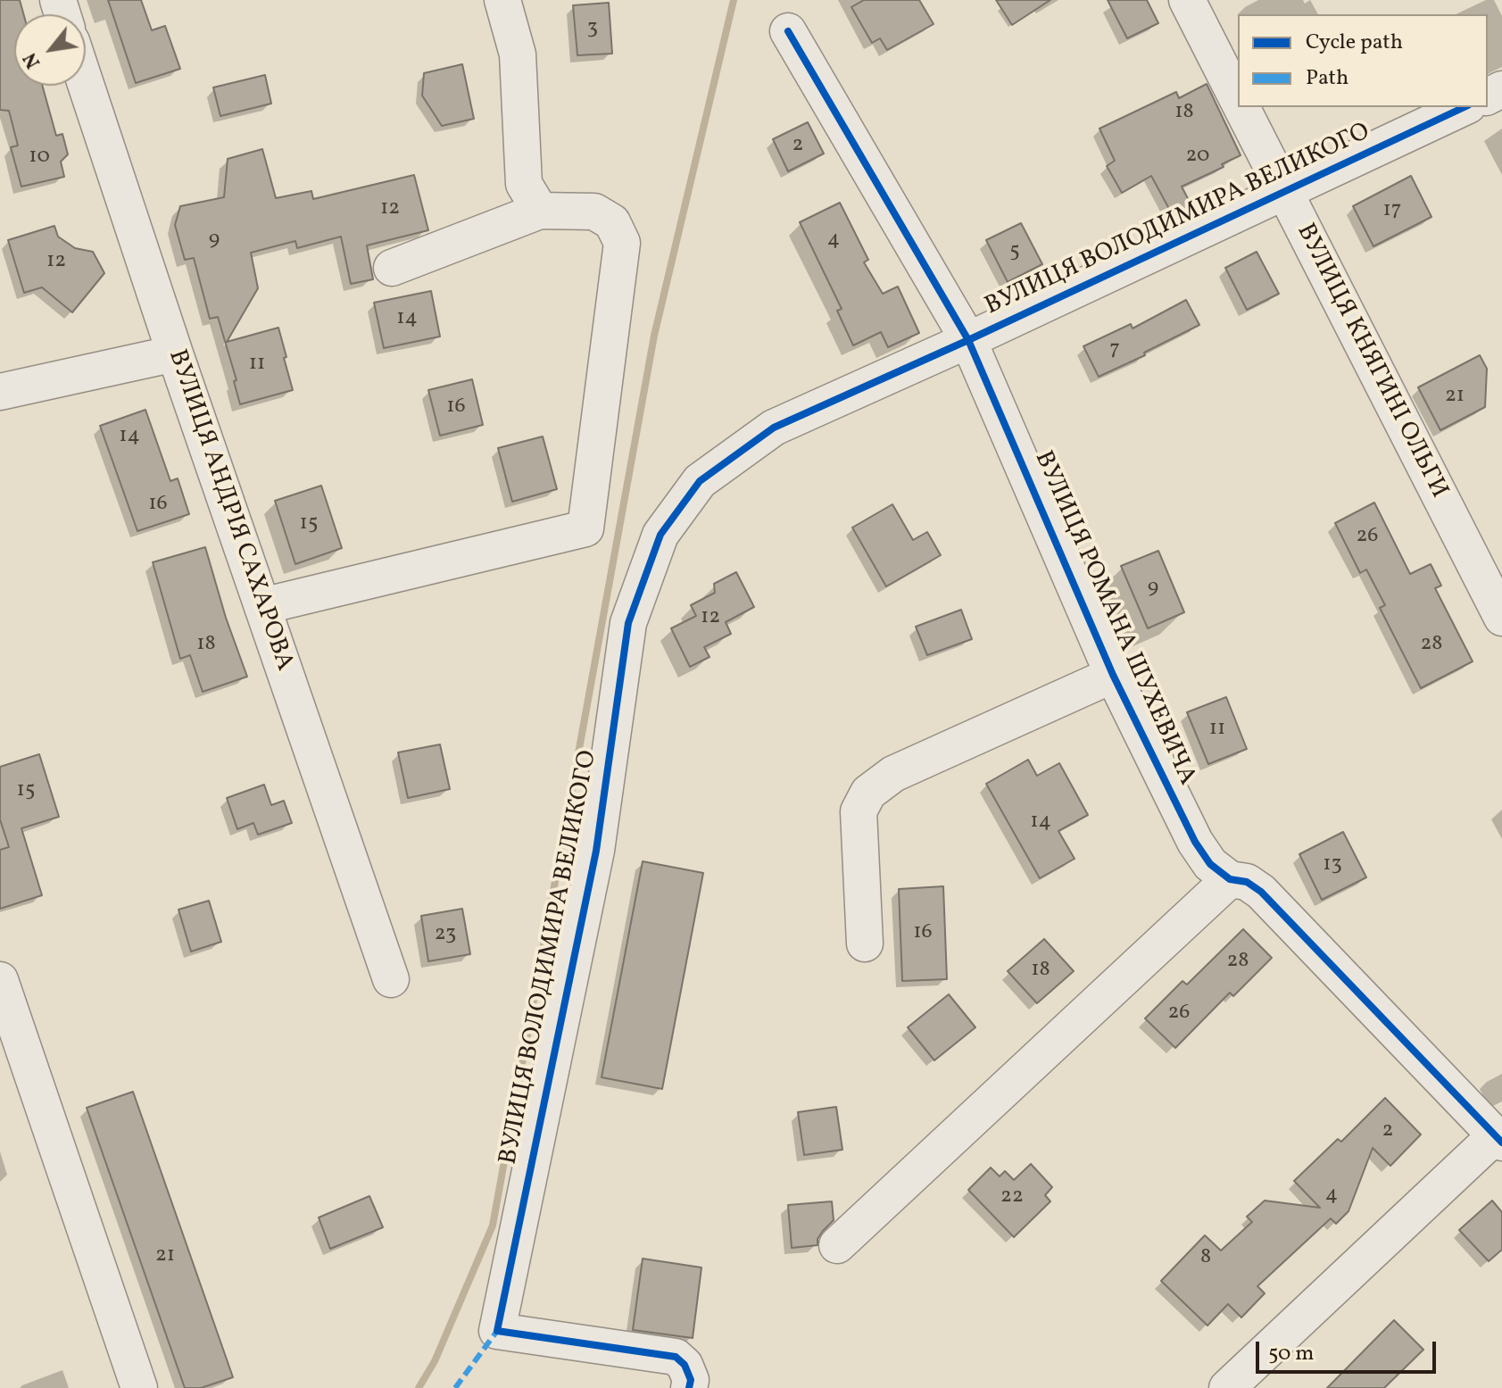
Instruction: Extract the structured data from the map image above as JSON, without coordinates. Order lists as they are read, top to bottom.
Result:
{
  "streets": {
    "street": [
      "ВУЛИЦЯ ВОЛОДИМИРА ВЕЛИКОГО",
      "ВУЛИЦЯ КНЯГИНІ ОЛЬГИ",
      "ВУЛИЦЯ АНДРІЯ САХАРОВА",
      "ВУЛИЦЯ РОМАНА ШУХЕВИЧА"
    ]
  },
  "crossings": [
    ["ВУЛИЦЯ ВОЛОДИМИРА ВЕЛИКОГО", "ВУЛИЦЯ КНЯГИНІ ОЛЬГИ"],
    ["ВУЛИЦЯ ВОЛОДИМИРА ВЕЛИКОГО", "ВУЛИЦЯ РОМАНА ШУХЕВИЧА"]
  ],
  "house_numbers": [
    "3",
    "18",
    "2",
    "20",
    "10",
    "12",
    "17",
    "9",
    "4",
    "5",
    "12",
    "14",
    "7",
    "11",
    "21",
    "16",
    "14",
    "16",
    "15",
    "26",
    "9",
    "12",
    "18",
    "28",
    "11",
    "15",
    "14",
    "13",
    "16",
    "23",
    "28",
    "18",
    "26",
    "2",
    "4",
    "22",
    "21",
    "8"
  ],
  "legend": ["Cycle path", "Path"],
  "scale_bar": "50 m",
  "north": "bottom left"
}
